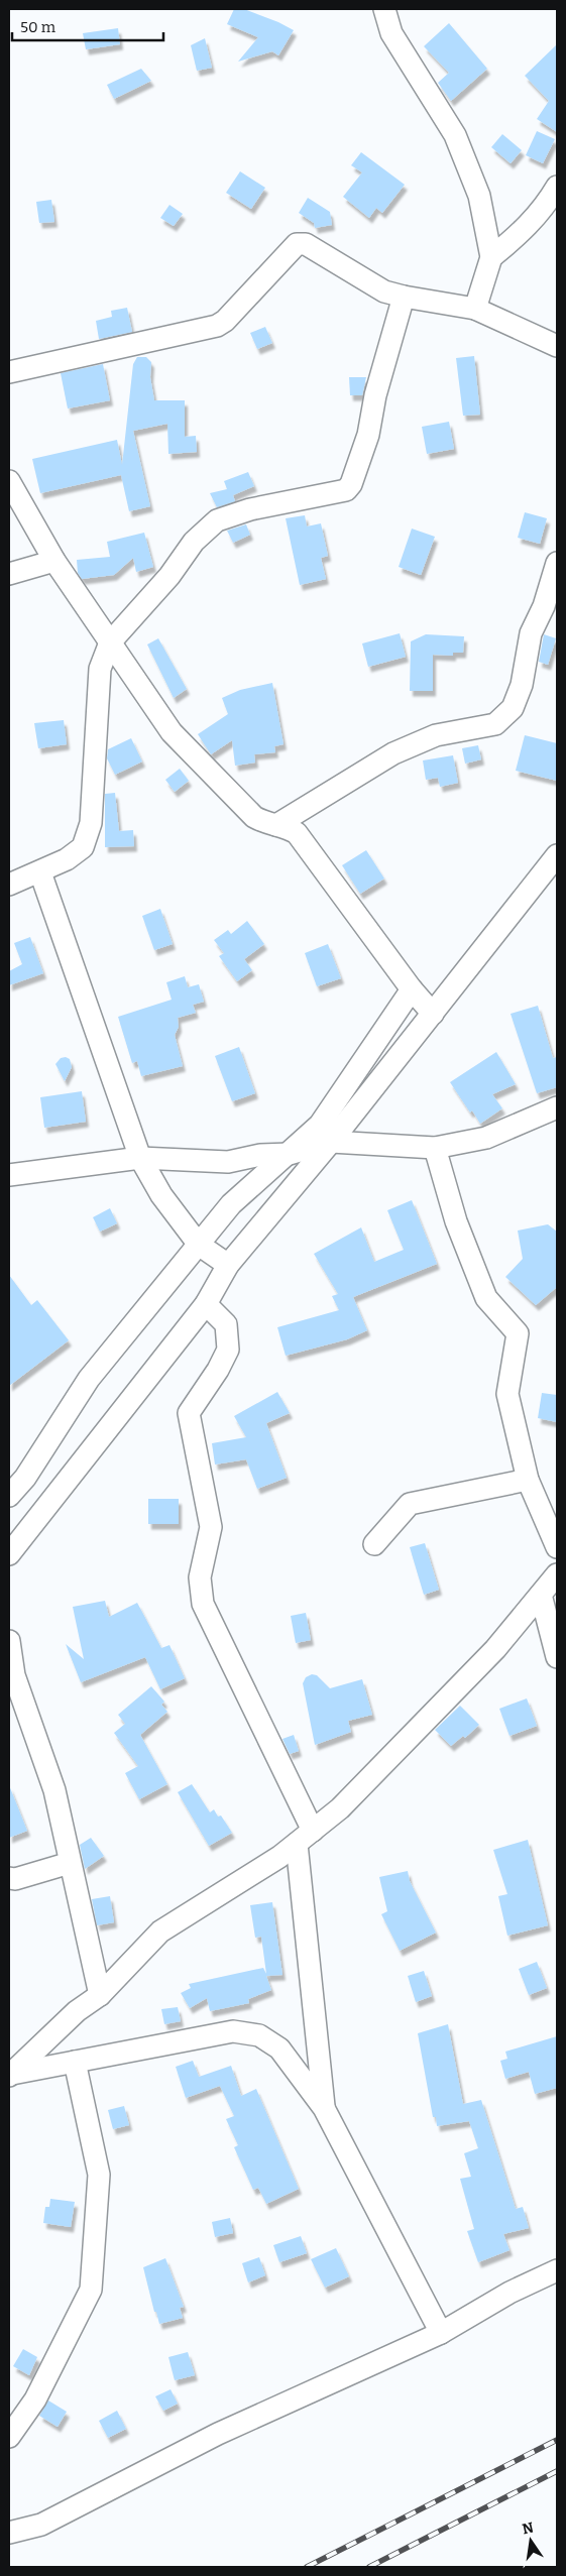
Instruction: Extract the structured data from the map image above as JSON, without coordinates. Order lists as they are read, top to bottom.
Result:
{
  "scale_bar": "50 m",
  "north": "top"
}
